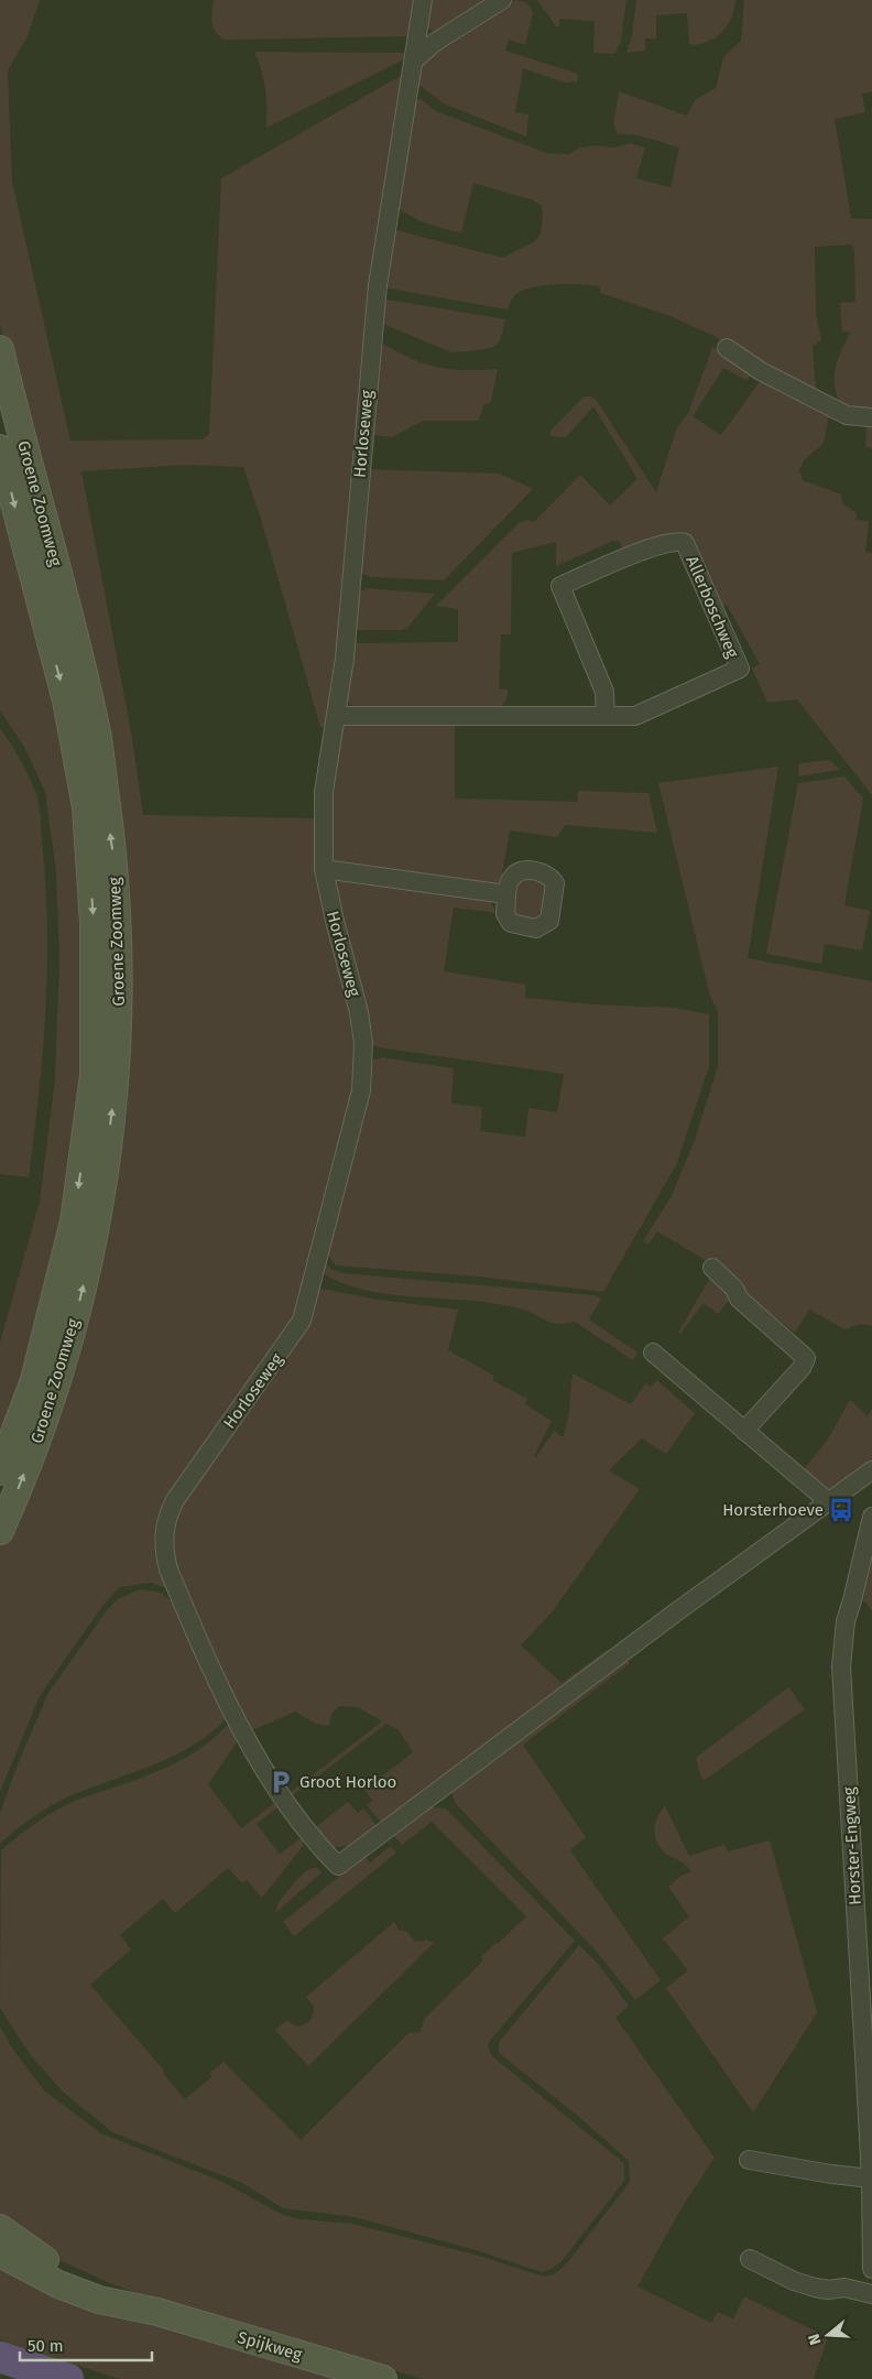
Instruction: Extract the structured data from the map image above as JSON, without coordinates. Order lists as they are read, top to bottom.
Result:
{
  "streets": {
    "main road": ["Groene Zoomweg", "Spijkweg"],
    "street": ["Horloseweg", "Allerboschweg", "Horster-Engweg"]
  },
  "crossings": [
    ["Horloseweg", "Allerboschweg"]
  ],
  "places": {
    "bus stop": ["Horsterhoeve"],
    "parking": ["Groot Horloo"]
  },
  "scale_bar": "50 m",
  "north": "left"
}
